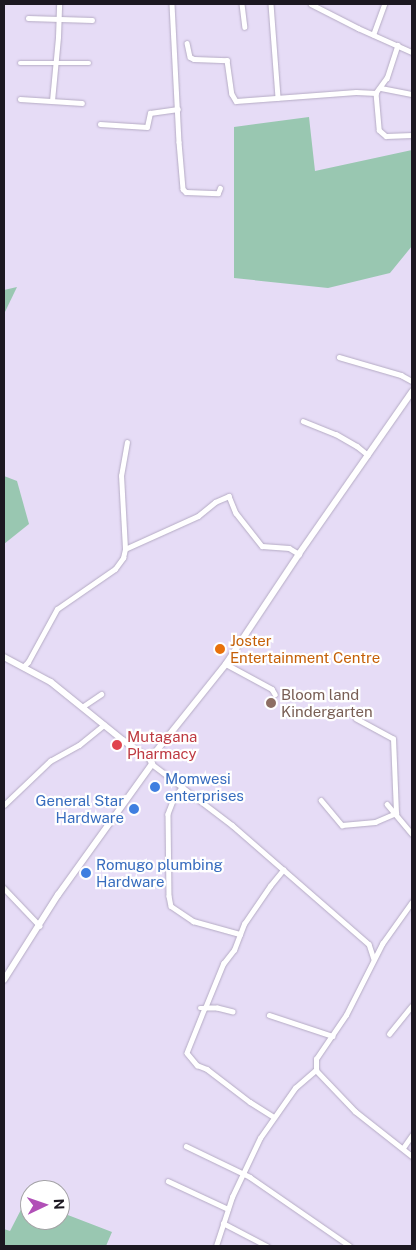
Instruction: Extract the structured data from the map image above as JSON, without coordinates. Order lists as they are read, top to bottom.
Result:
{
  "places": [
    "Joster Entertainment Centre",
    "Bloom land Kindergarten",
    "Mutagana Pharmacy",
    "Momwesi enterprises",
    "General Star Hardware",
    "Romugo plumbing Hardware"
  ],
  "north": "right"
}
